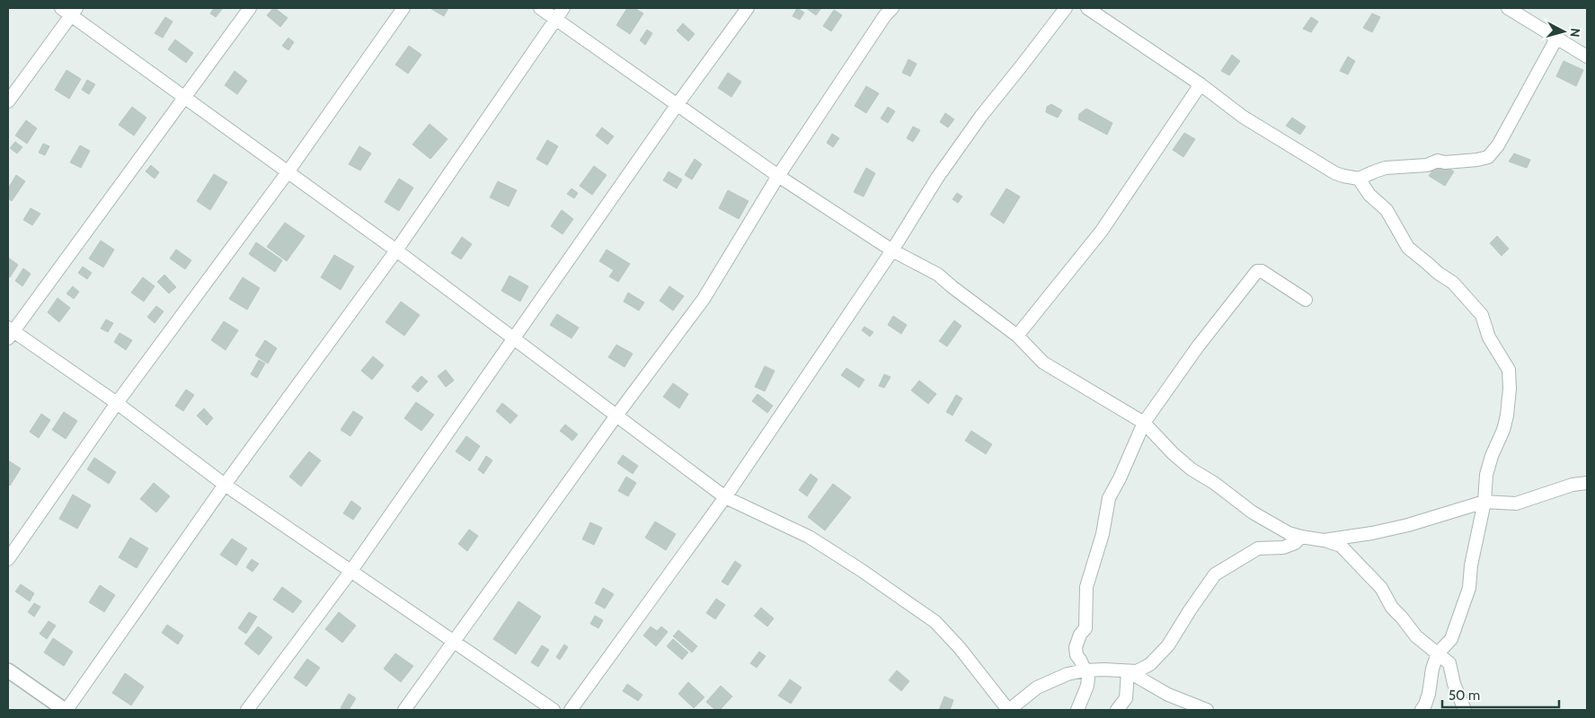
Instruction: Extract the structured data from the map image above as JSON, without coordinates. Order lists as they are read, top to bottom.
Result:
{
  "scale_bar": "50 m",
  "north": "right"
}
